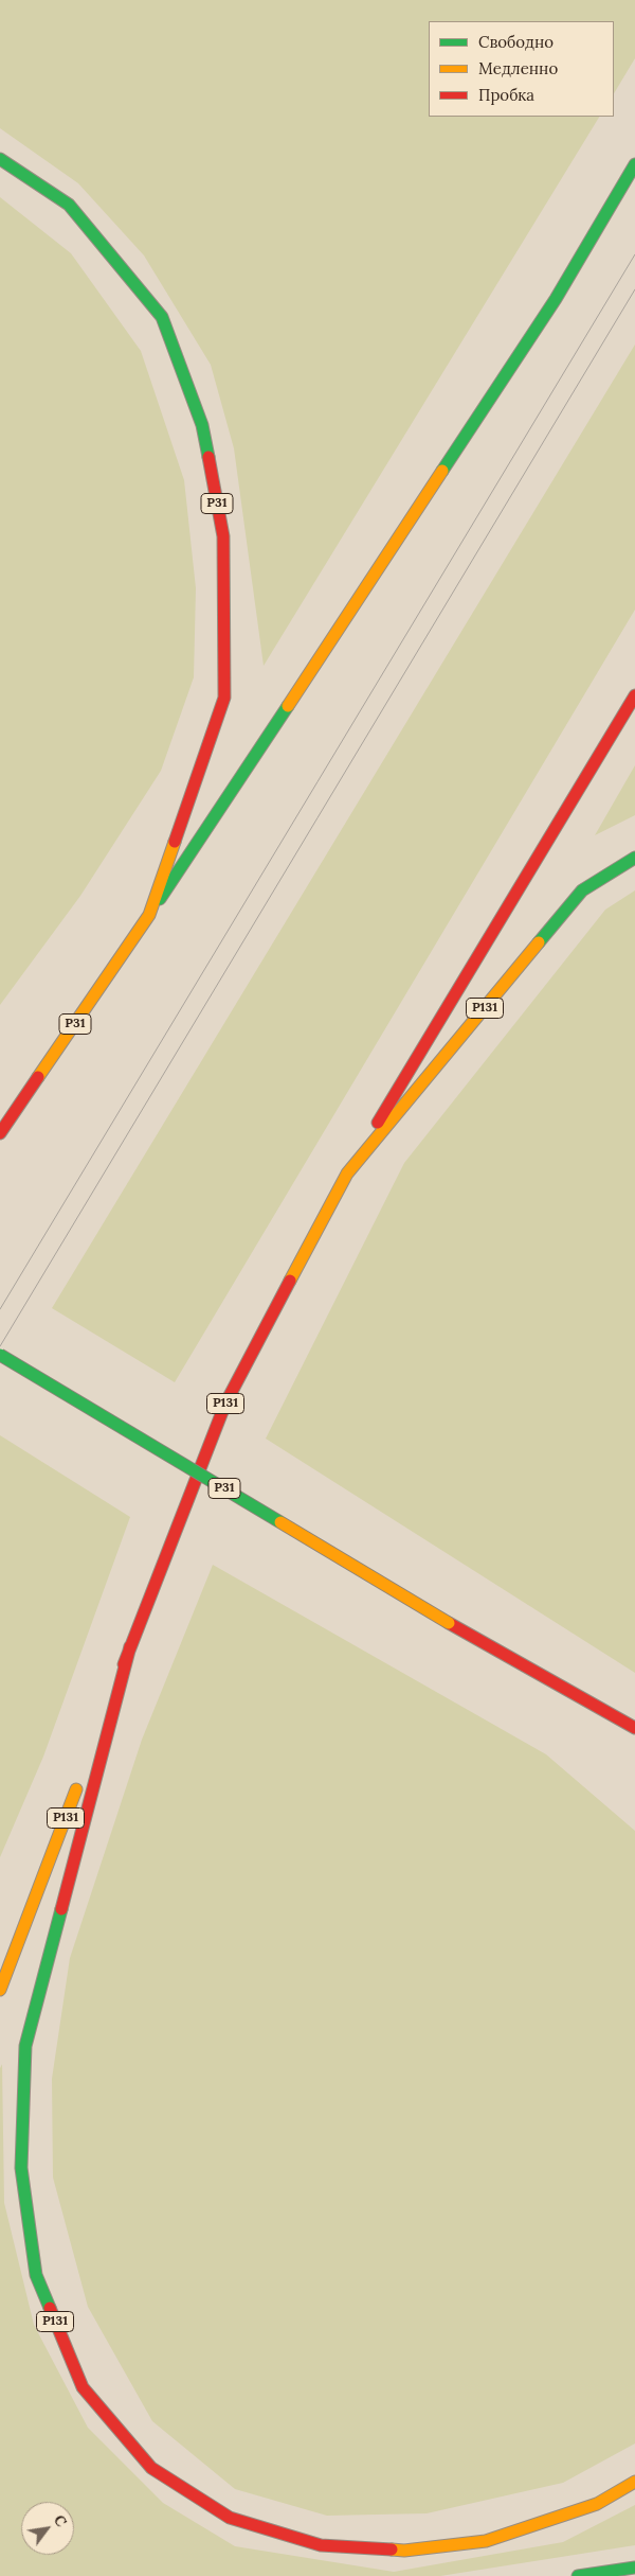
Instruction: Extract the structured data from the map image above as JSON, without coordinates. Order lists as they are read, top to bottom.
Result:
{
  "streets": {
    "main road": ["Р31", "Р131"]
  },
  "legend": ["Свободно", "Медленно", "Пробка"],
  "north": "top right"
}
